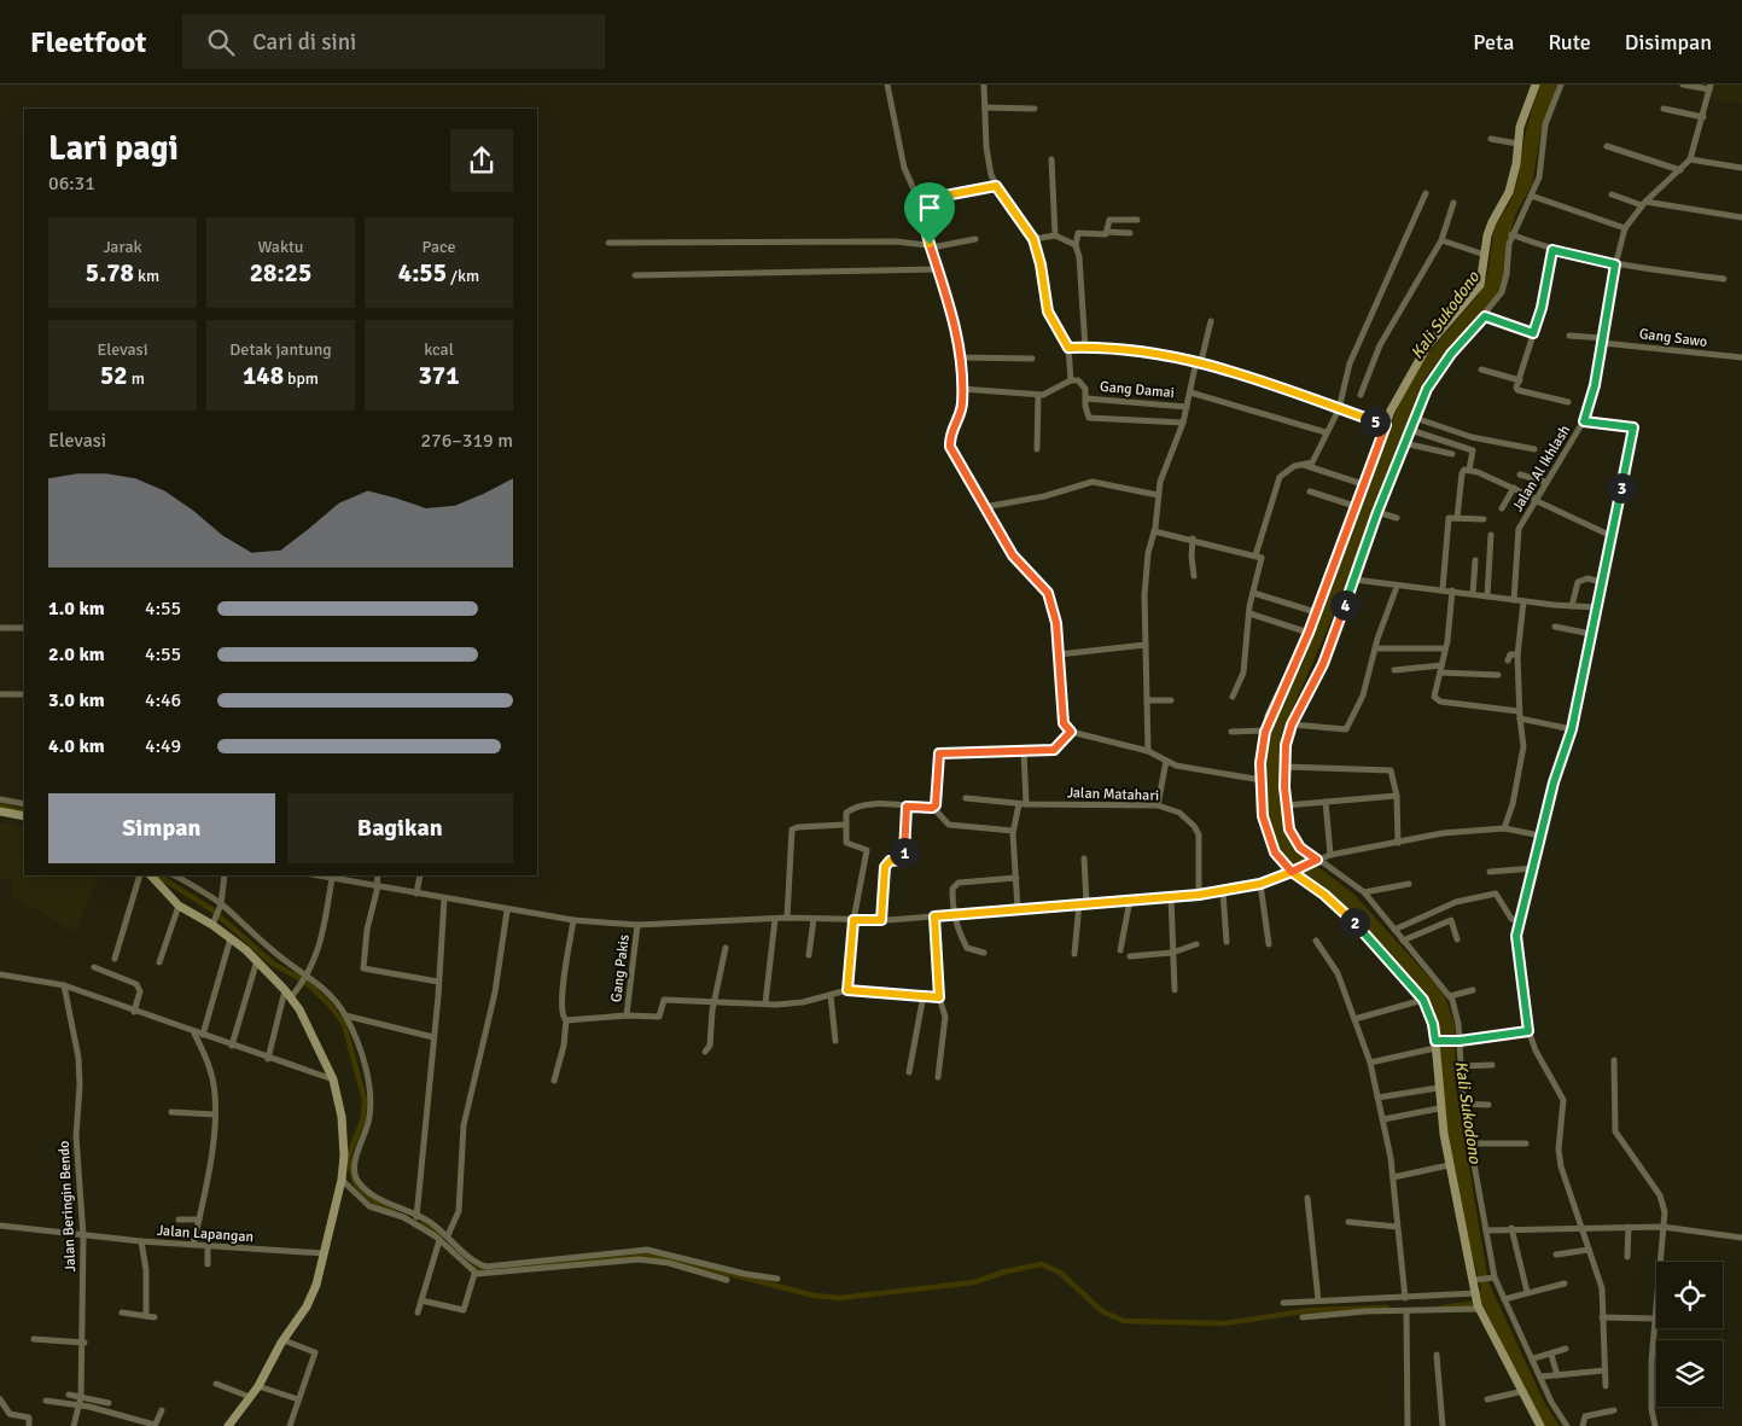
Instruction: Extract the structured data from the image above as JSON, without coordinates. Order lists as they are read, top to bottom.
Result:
{
  "streets": {
    "street": [
      "Gang Sawo",
      "Gang Damai",
      "Jalan Al Ikhlash",
      "Jalan Matahari",
      "Gang Pakis",
      "Jalan Beringin Bendo",
      "Jalan Lapangan"
    ]
  },
  "crossings": [
    ["Gang Sawo", "Jalan Al Ikhlash"],
    ["Jalan Beringin Bendo", "Jalan Lapangan"]
  ],
  "water": ["Kali Sukodono"],
  "page": {
    "header": "Fleetfoot",
    "search": "Cari di sini",
    "nav": ["Peta", "Rute", "Disimpan"],
    "heading": ["Lari pagi", "06:31"],
    "stats": [
      ["Jarak", "5.78 km"],
      ["Waktu", "28:25"],
      ["Pace", "4:55 /km"],
      ["Elevasi", "52 m"],
      ["Detak jantung", "148 bpm"],
      ["kcal", "371"]
    ],
    "pins": [
      "5",
      "3",
      "4",
      "1",
      "2"
    ],
    "chart": ["Elevasi", "276–319 m"],
    "list": [
      {
        "name": "1.0 km",
        "note": "4:55"
      },
      {
        "name": "2.0 km",
        "note": "4:55"
      },
      {
        "name": "3.0 km",
        "note": "4:46"
      },
      {
        "name": "4.0 km",
        "note": "4:49"
      }
    ],
    "buttons": ["Simpan", "Bagikan"]
  }
}
